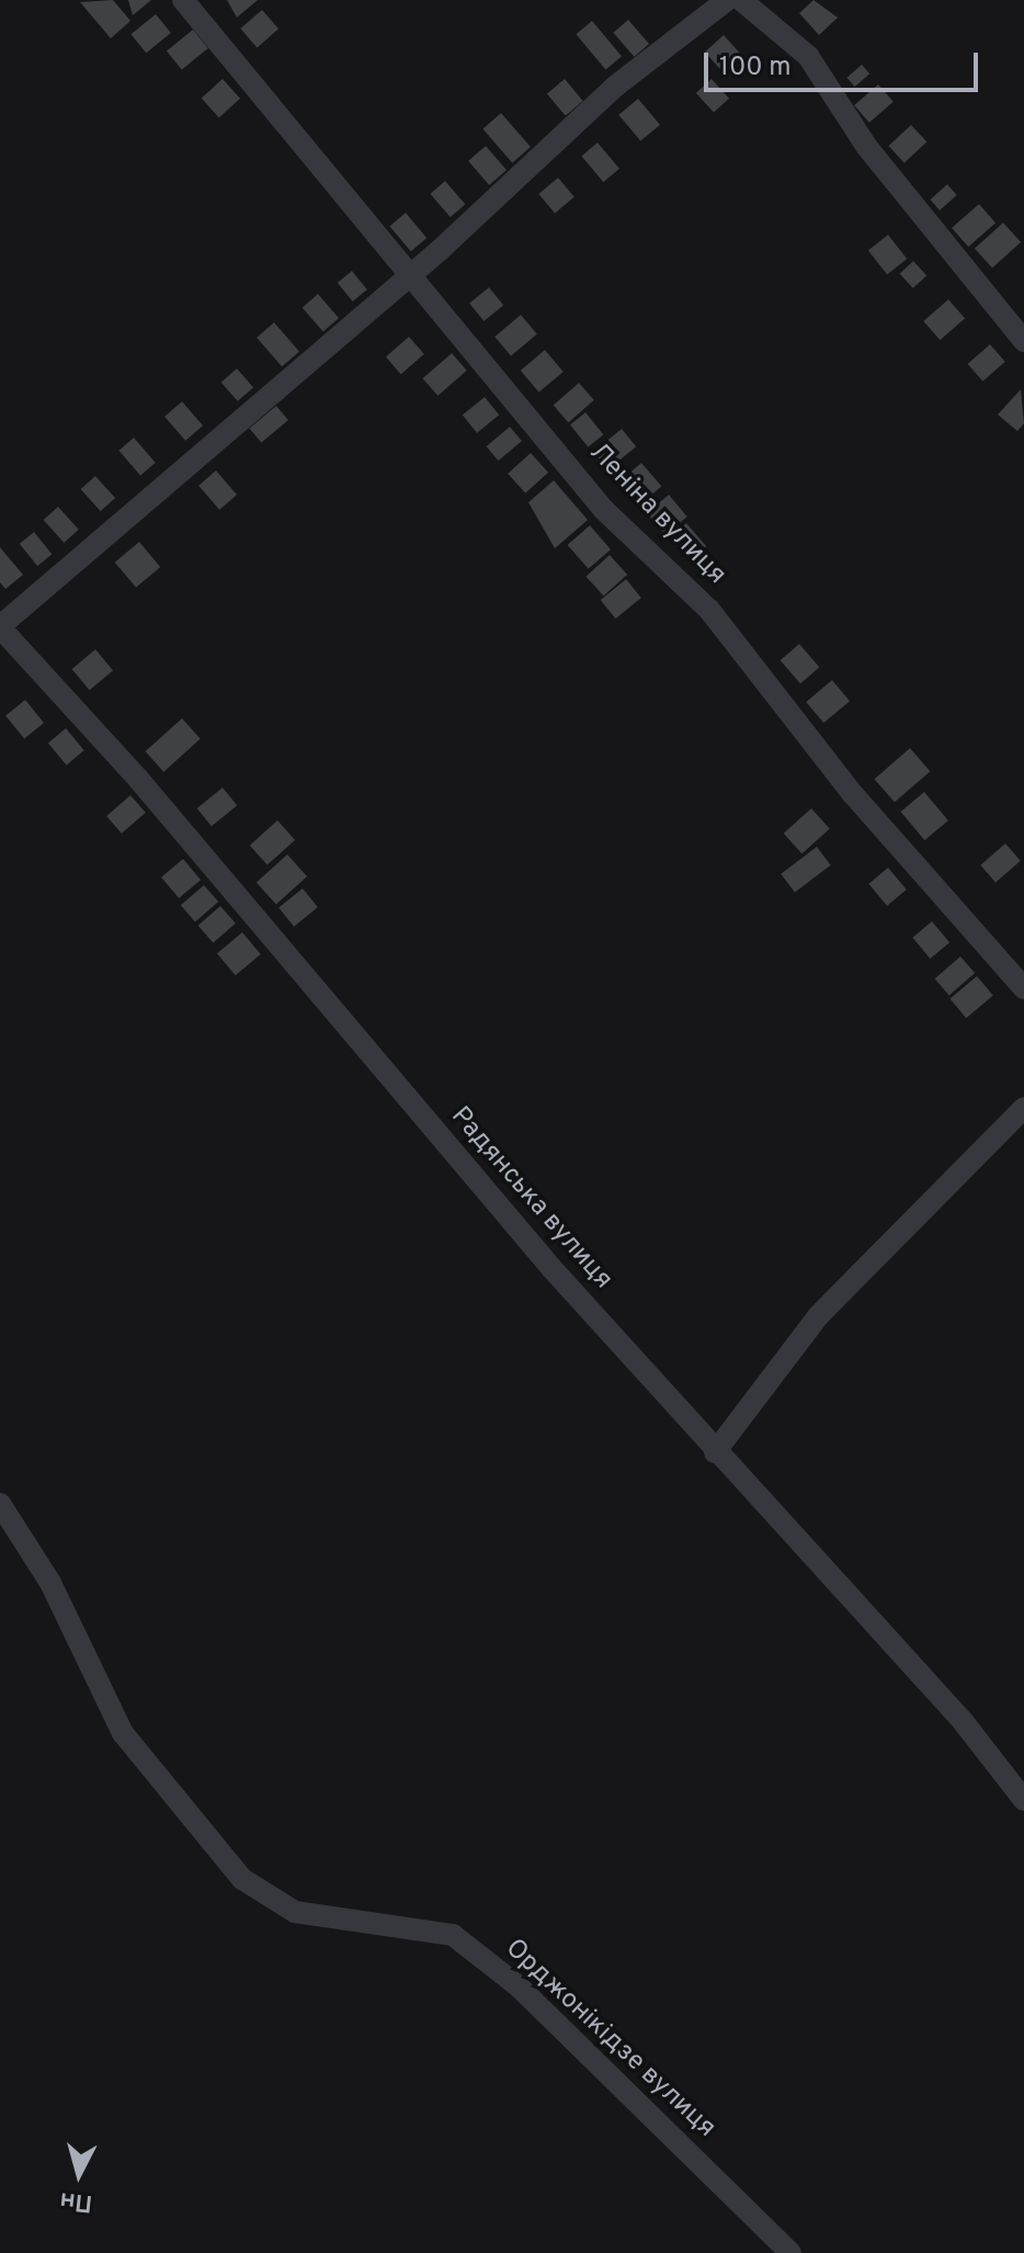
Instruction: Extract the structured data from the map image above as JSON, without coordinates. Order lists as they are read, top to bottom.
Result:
{
  "streets": {
    "street": ["Леніна вулиця", "Радянська вулиця", "Орджонікідзе вулиця"]
  },
  "scale_bar": "100 m",
  "north": "bottom"
}
